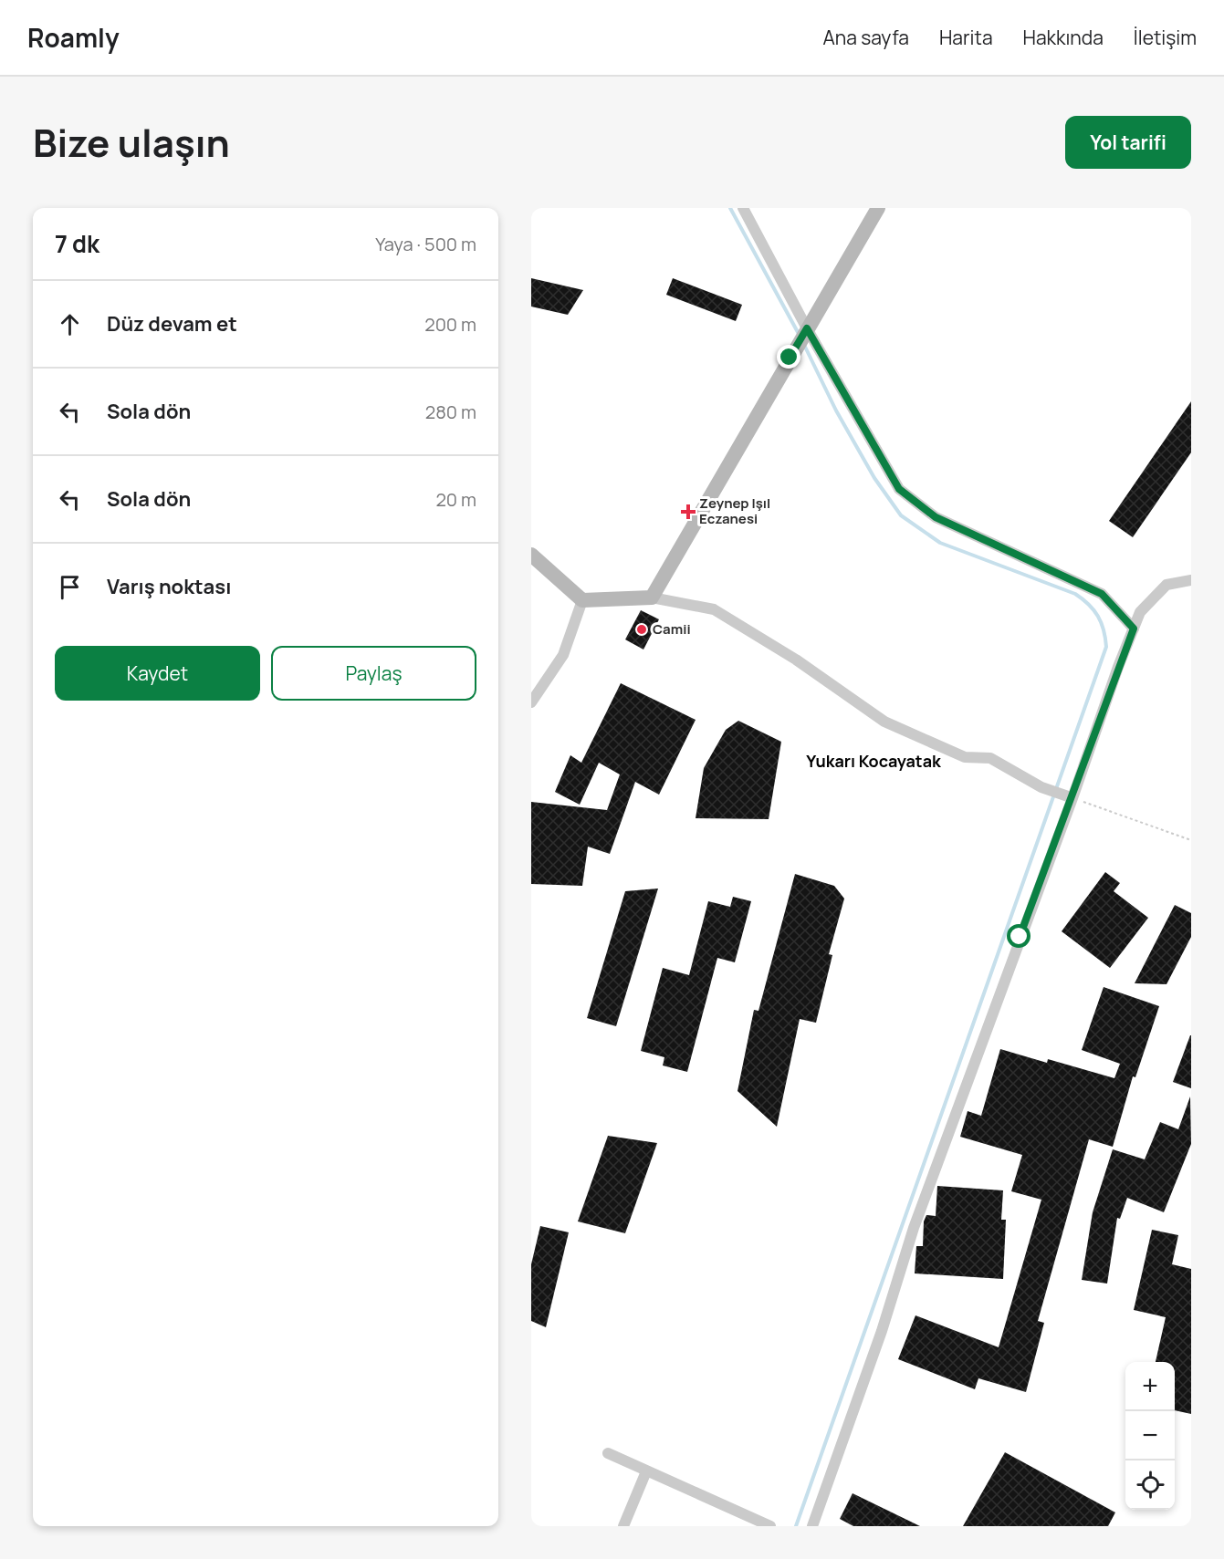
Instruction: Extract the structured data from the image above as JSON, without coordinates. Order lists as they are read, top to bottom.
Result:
{
  "districts": ["Yukarı Kocayatak"],
  "places": {
    "health": ["Zeynep Işıl Eczanesi"],
    "other": ["Camii"]
  },
  "page": {
    "header": "Roamly",
    "nav": [
      "Ana sayfa",
      "Harita",
      "Hakkında",
      "İletişim"
    ],
    "title": "Bize ulaşın",
    "buttons": [
      "Yol tarifi",
      ["Kaydet", "Paylaş"]
    ],
    "heading": ["7 dk", "Yaya · 500 m"],
    "list": [
      ["Düz devam et", "200 m"],
      ["Sola dön", "280 m"],
      ["Sola dön", "20 m"],
      "Varış noktası"
    ],
    "map_buttons": ["+", "−"]
  }
}
